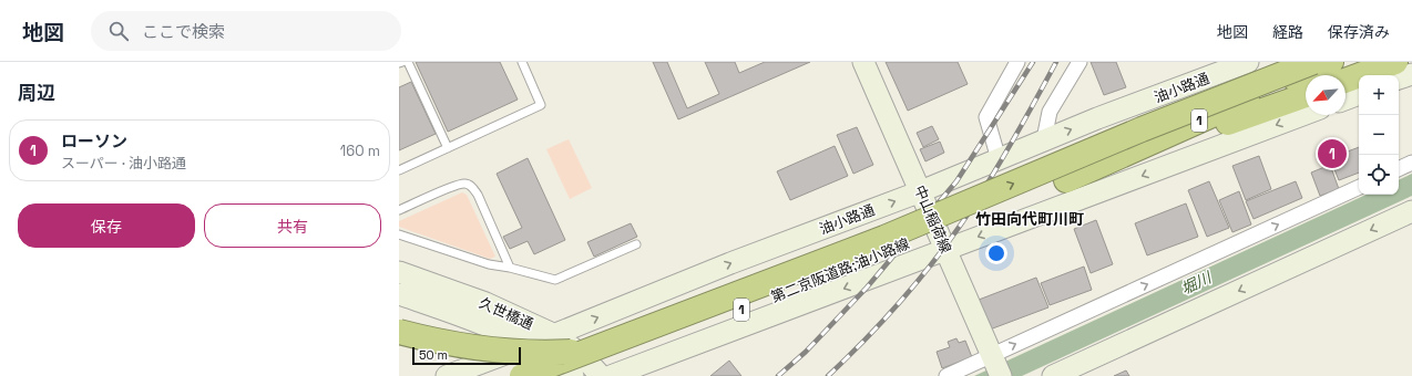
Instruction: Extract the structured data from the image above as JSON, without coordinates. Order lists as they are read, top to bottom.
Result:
{
  "streets": {
    "highway": ["1", "第二京阪道路;油小路線"],
    "street": ["油小路通", "中山稲荷線", "久世橋通"]
  },
  "crossings": [
    ["油小路通", "中山稲荷線"],
    ["油小路通", "久世橋通"]
  ],
  "districts": ["竹田向代町川町"],
  "water": ["堀川"],
  "scale_bar": "50 m",
  "north": "bottom left",
  "page": {
    "header": "地図",
    "search": "ここで検索",
    "nav": ["地図", "経路", "保存済み"],
    "heading": "周辺",
    "map_buttons": ["+", "−"],
    "list": [
      {
        "mark": "1",
        "name": "ローソン",
        "note": "スーパー · 油小路通",
        "value": "160 m"
      }
    ],
    "pins": "1",
    "buttons": ["保存", "共有"],
    "scale": "50 m"
  }
}
